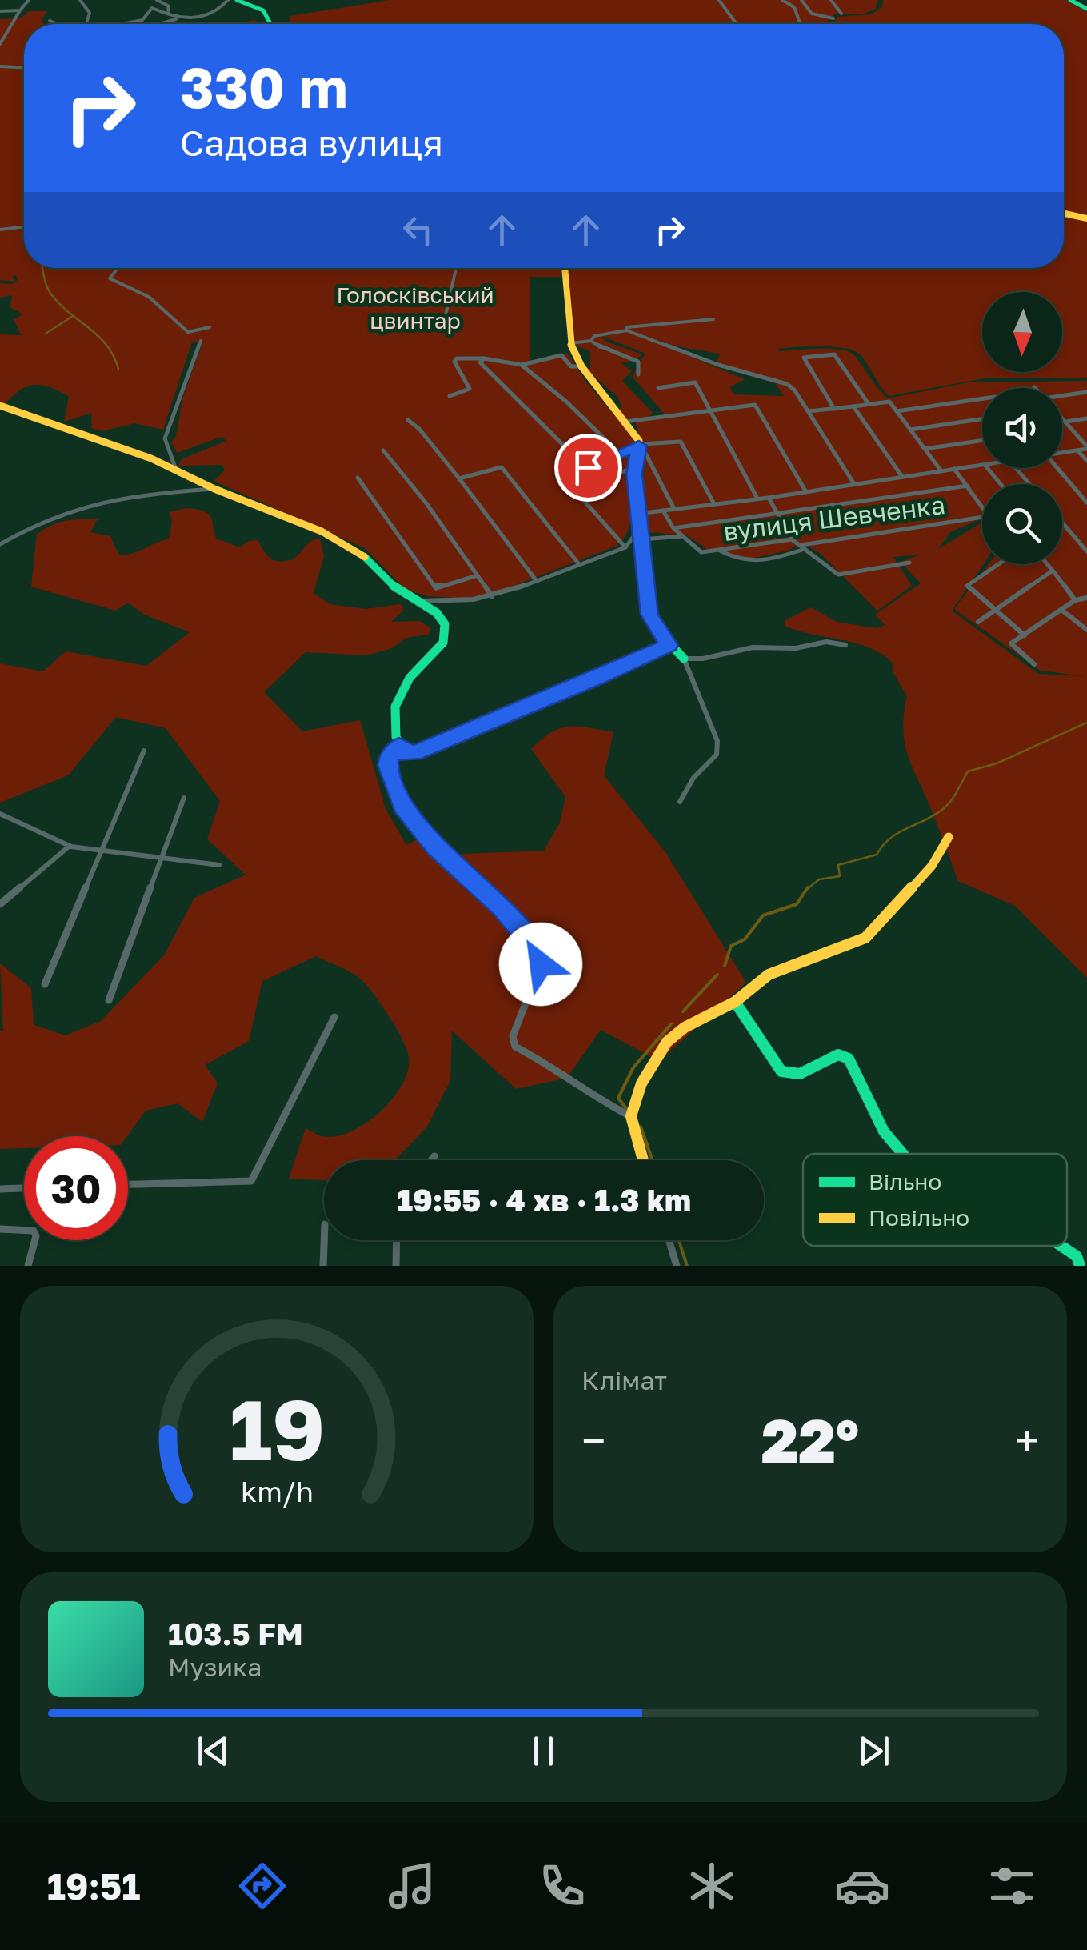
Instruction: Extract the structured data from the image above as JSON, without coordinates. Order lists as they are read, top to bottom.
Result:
{
  "streets": {
    "street": ["вулиця Шевченка"]
  },
  "parks": ["Голосківський цвинтар"],
  "legend": ["Вільно", "Повільно"],
  "north": "bottom",
  "page": {
    "turn": ["330 m", "Садова вулиця"],
    "limit": "30",
    "trip": "19:55 · 4 хв · 1.3 km",
    "tile": "Клімат",
    "heat": ["−", "22°", "+"],
    "song": ["103.5 FM", "Музика"],
    "tabs": "19:51",
    "gauge": ["19", "km/h"]
  }
}
